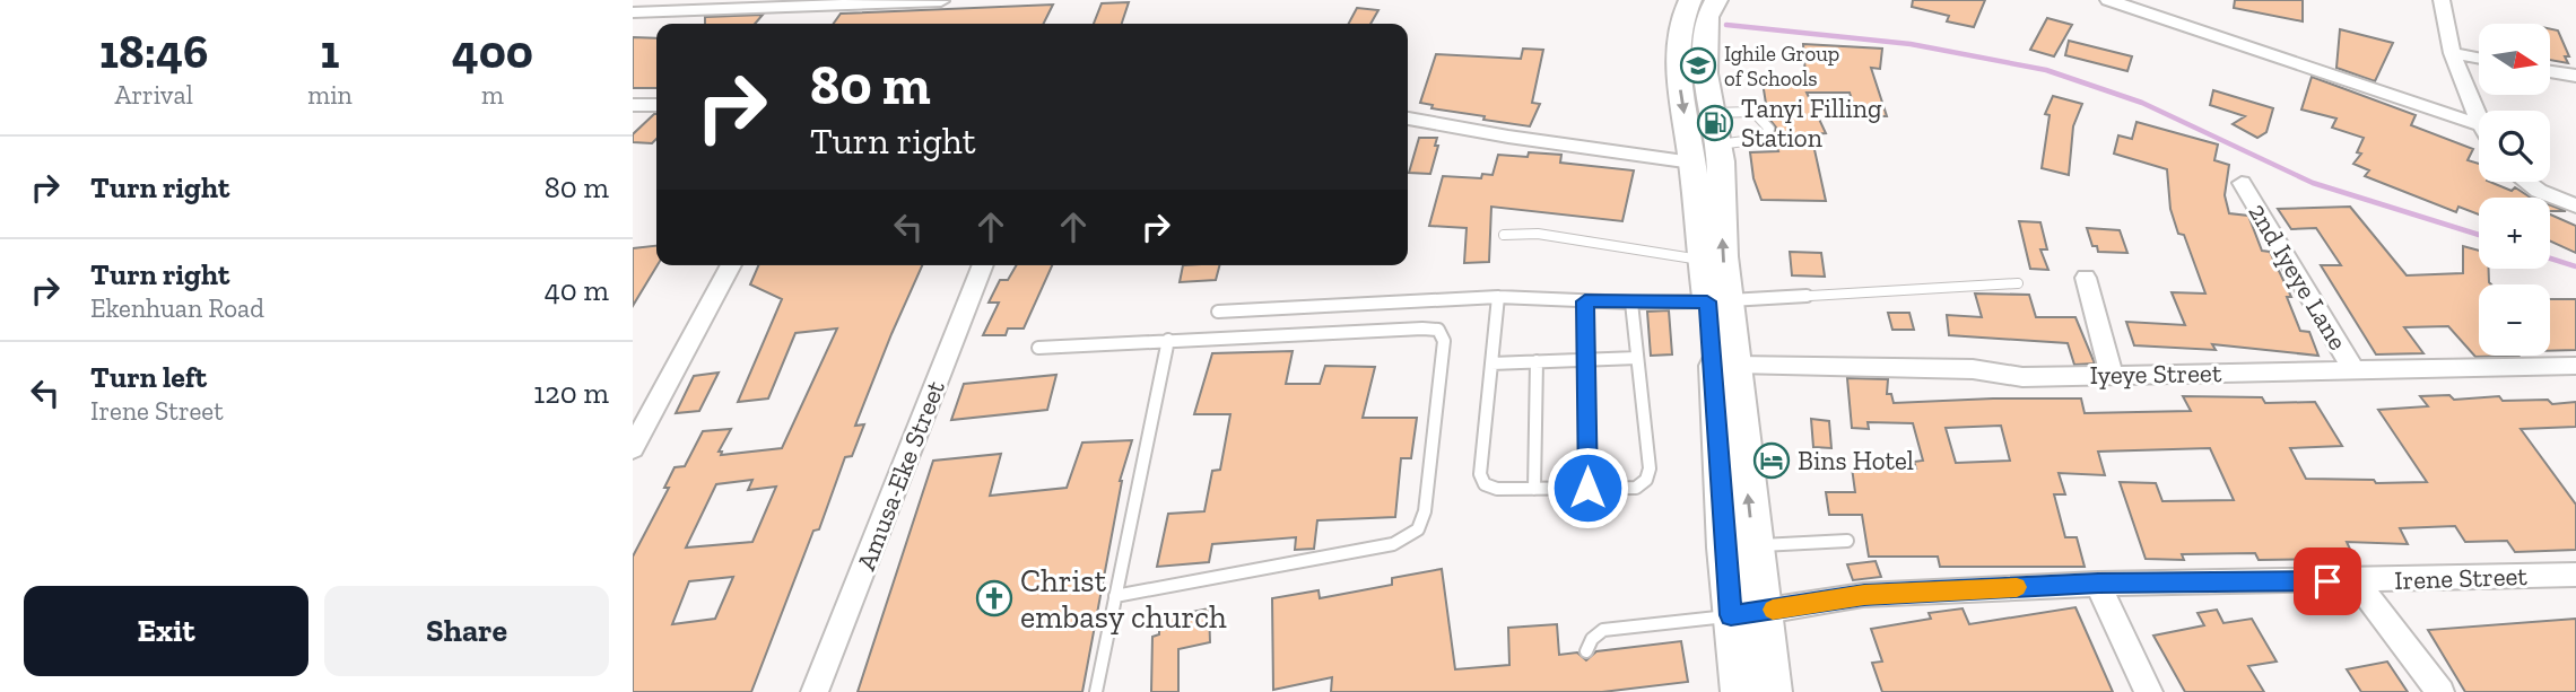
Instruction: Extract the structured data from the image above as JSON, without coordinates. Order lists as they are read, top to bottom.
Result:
{
  "streets": {
    "street": [
      "2nd Iyeye Lane",
      "Iyeye Street",
      "Amusa-Eke Street",
      "Irene Street"
    ]
  },
  "crossings": [
    ["2nd Iyeye Lane", "Iyeye Street"]
  ],
  "places": {
    "school or university": ["Ighile Group of Schools"],
    "fuel station": ["Tanyi Filling Station"],
    "hotel": ["Bins Hotel"],
    "church": ["Christ embasy church"]
  },
  "north": "right",
  "page": {
    "eta": [
      "18:46",
      "Arrival",
      "1",
      "min",
      "400",
      "m"
    ],
    "map_buttons": ["+", "−"],
    "turn": ["80 m", "Turn right"],
    "list": [
      {
        "name": "Turn right",
        "value": "80 m"
      },
      {
        "name": "Turn right",
        "note": "Ekenhuan Road",
        "value": "40 m"
      },
      {
        "name": "Turn left",
        "note": "Irene Street",
        "value": "120 m"
      }
    ],
    "buttons": ["Exit", "Share"]
  }
}
